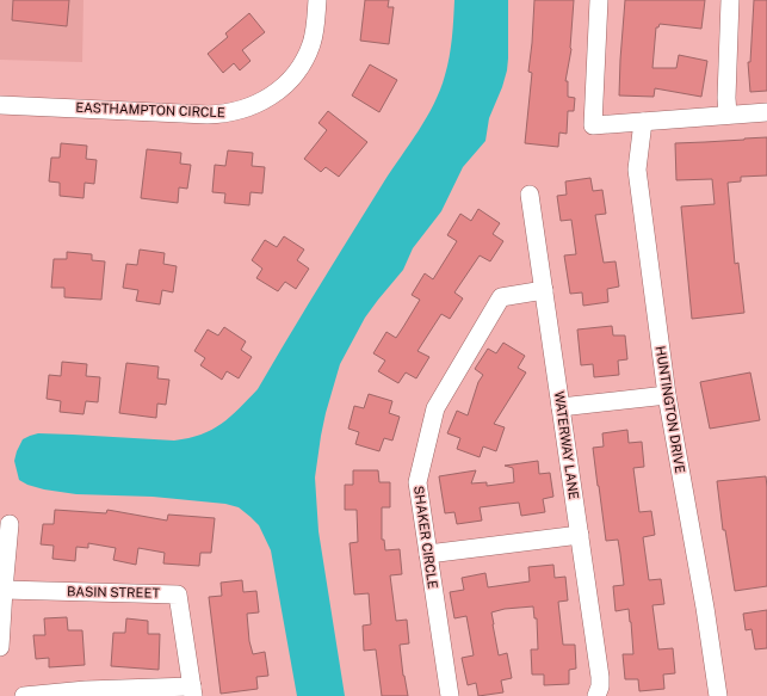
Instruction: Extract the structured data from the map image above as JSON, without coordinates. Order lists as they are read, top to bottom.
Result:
{
  "streets": {
    "street": [
      "EASTHAMPTON CIRCLE",
      "HUNTINGTON DRIVE",
      "WATERWAY LANE",
      "SHAKER CIRCLE",
      "BASIN STREET"
    ]
  },
  "crossings": [
    ["WATERWAY LANE", "SHAKER CIRCLE"]
  ]
}
